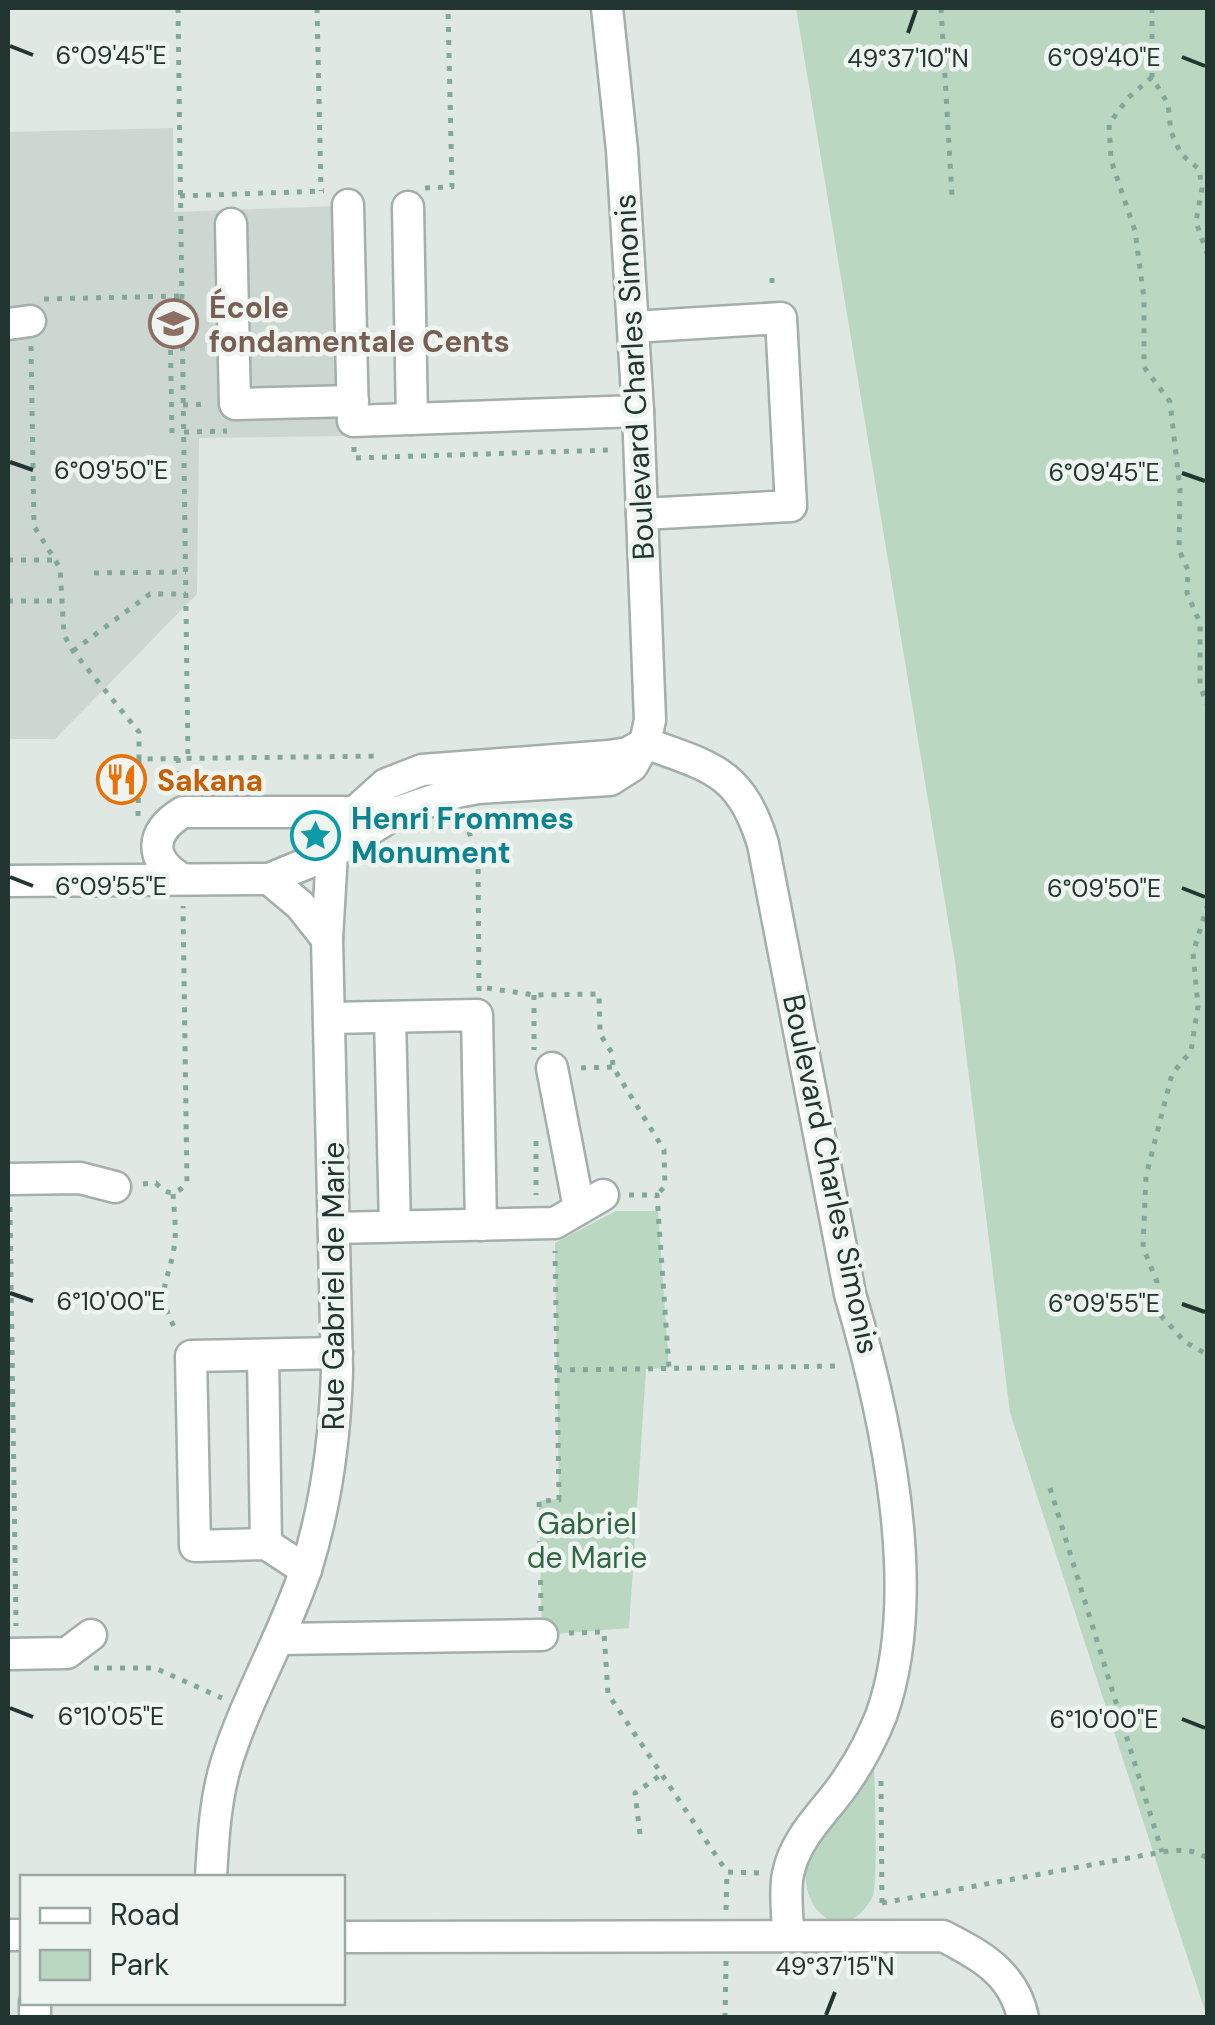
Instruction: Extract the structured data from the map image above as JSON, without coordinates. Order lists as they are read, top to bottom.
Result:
{
  "streets": {
    "street": ["Boulevard Charles Simonis", "Rue Gabriel de Marie"]
  },
  "parks": ["Gabriel de Marie"],
  "places": {
    "school or university": ["École fondamentale Cents"],
    "restaurant": ["Sakana"],
    "place": ["Henri Frommes Monument"]
  },
  "legend": ["Road", "Park"],
  "coordinates": [
    "6°09'45\"E",
    "6°09'40\"E",
    "49°37'10\"N",
    "6°09'50\"E",
    "6°09'55\"E",
    "6°10'00\"E",
    "6°10'05\"E",
    "49°37'15\"N"
  ]
}
